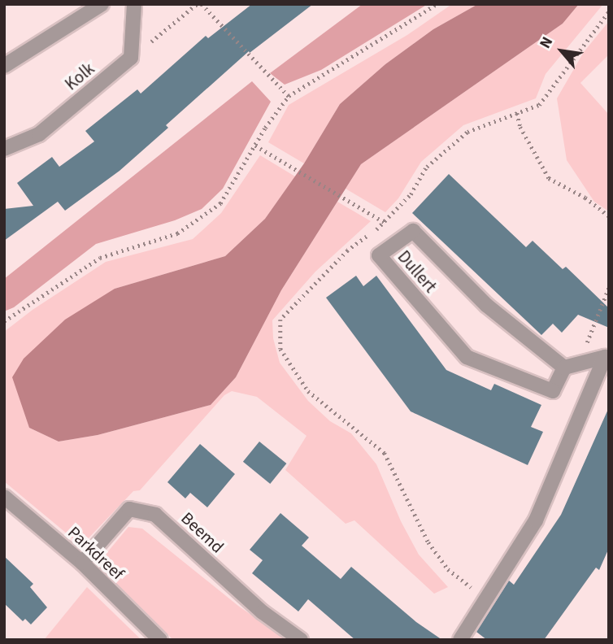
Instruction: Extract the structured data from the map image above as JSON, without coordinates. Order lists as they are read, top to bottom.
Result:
{
  "streets": {
    "street": [
      "Kolk",
      "Dullert",
      "Beemd",
      "Parkdreef"
    ]
  },
  "crossings": [
    ["Beemd", "Parkdreef"]
  ],
  "north": "top left"
}
